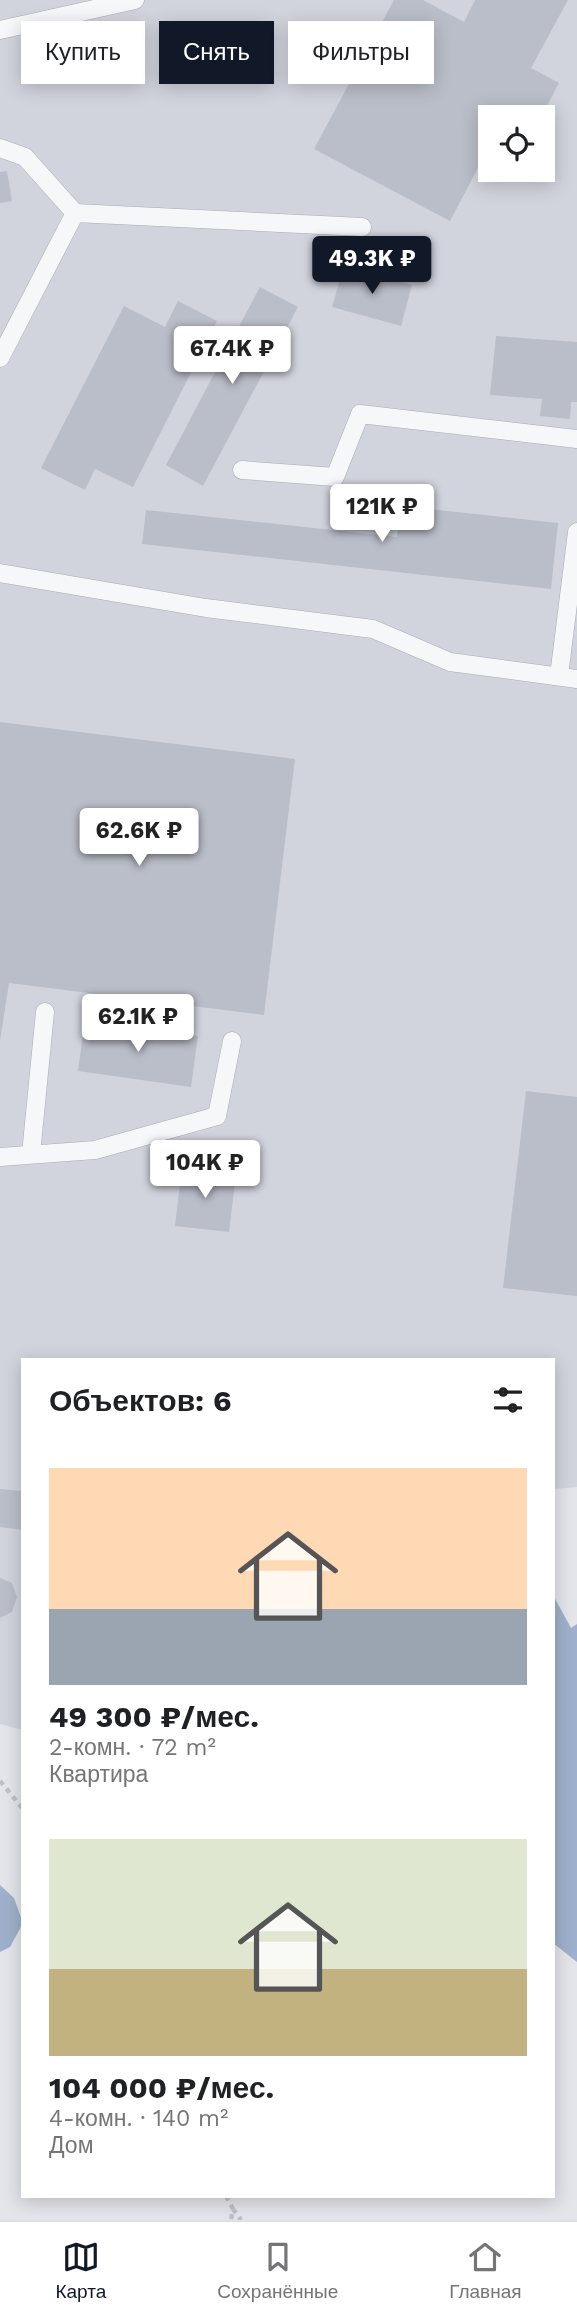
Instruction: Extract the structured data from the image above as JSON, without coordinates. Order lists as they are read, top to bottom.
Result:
{
  "page": {
    "chip": ["Купить", "Снять", "Фильтры"],
    "price": [
      "49.3K ₽",
      "67.4K ₽",
      "121K ₽",
      "62.6K ₽",
      "62.1K ₽",
      "104K ₽"
    ],
    "heading": "Объектов: 6",
    "list": [
      {
        "name": "49 300 ₽/мес.",
        "note": "2-комн. · 72 m² · Квартира"
      },
      {
        "name": "104 000 ₽/мес.",
        "note": "4-комн. · 140 m² · Дом"
      }
    ],
    "tabs": ["Карта", "Сохранённые", "Главная"]
  }
}
